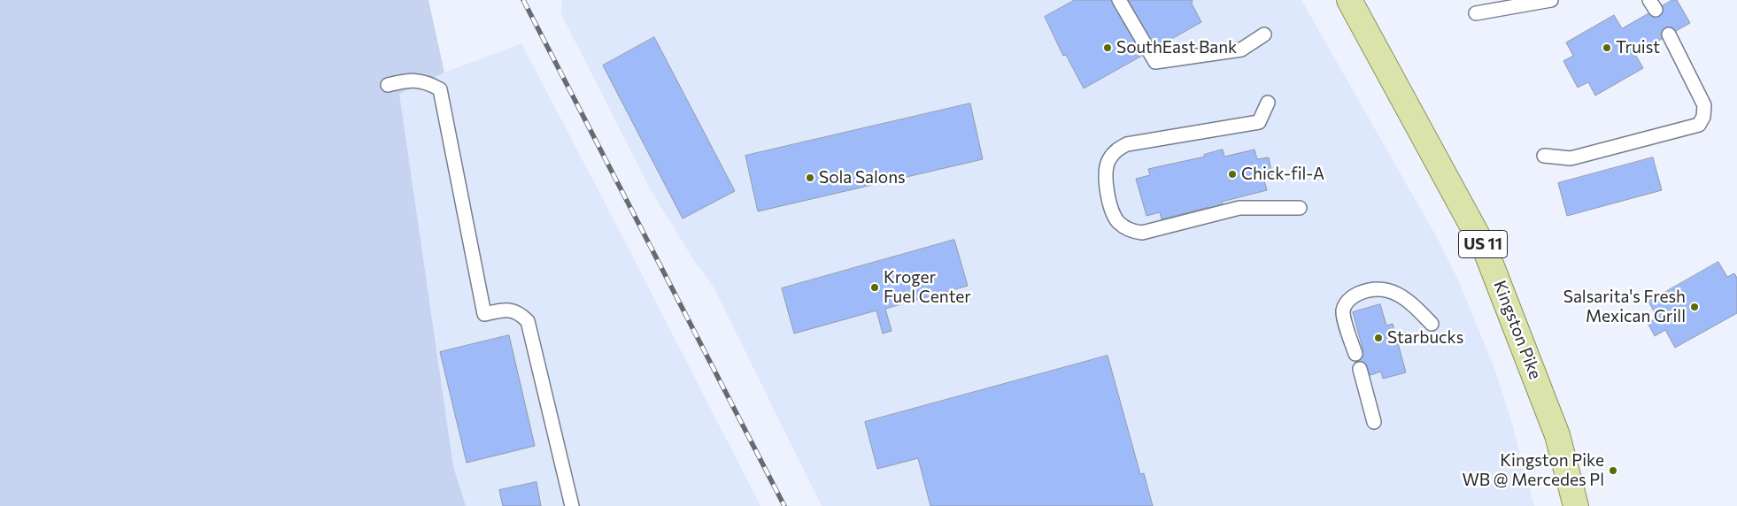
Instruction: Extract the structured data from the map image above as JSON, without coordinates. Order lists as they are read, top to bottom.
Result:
{
  "streets": {
    "main road": ["US 11", "Kingston Pike"]
  },
  "places": [
    "SouthEast Bank",
    "Truist",
    "Chick-fil-A",
    "Sola Salons",
    "Kroger Fuel Center",
    "Salsarita's Fresh Mexican Grill",
    "Starbucks",
    "Kingston Pike WB @ Mercedes Pl"
  ]
}
